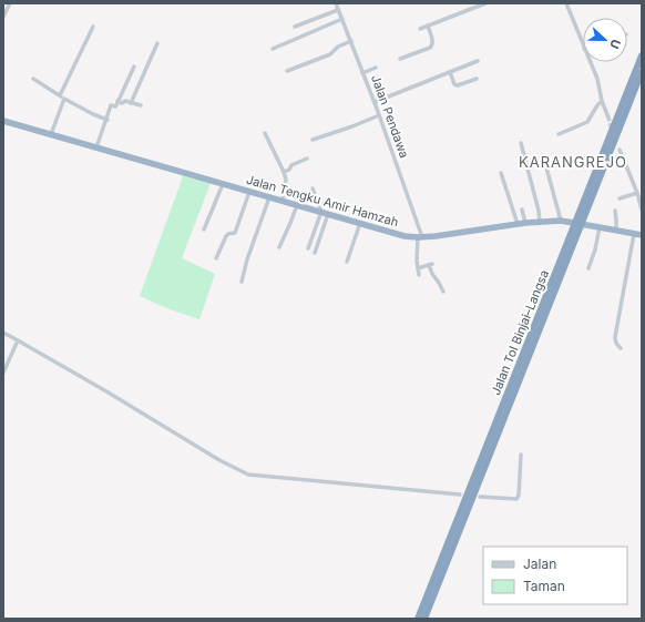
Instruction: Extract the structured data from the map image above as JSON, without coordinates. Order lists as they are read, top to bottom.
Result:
{
  "streets": {
    "highway": ["Jalan Tengku Amir Hamzah", "Jalan Tol Binjai–Langsa"],
    "street": ["Jalan Pendawa"]
  },
  "crossings": [
    ["Jalan Pendawa", "Jalan Tengku Amir Hamzah"]
  ],
  "districts": ["KARANGREJO"],
  "legend": ["Jalan", "Taman"],
  "north": "right"
}
